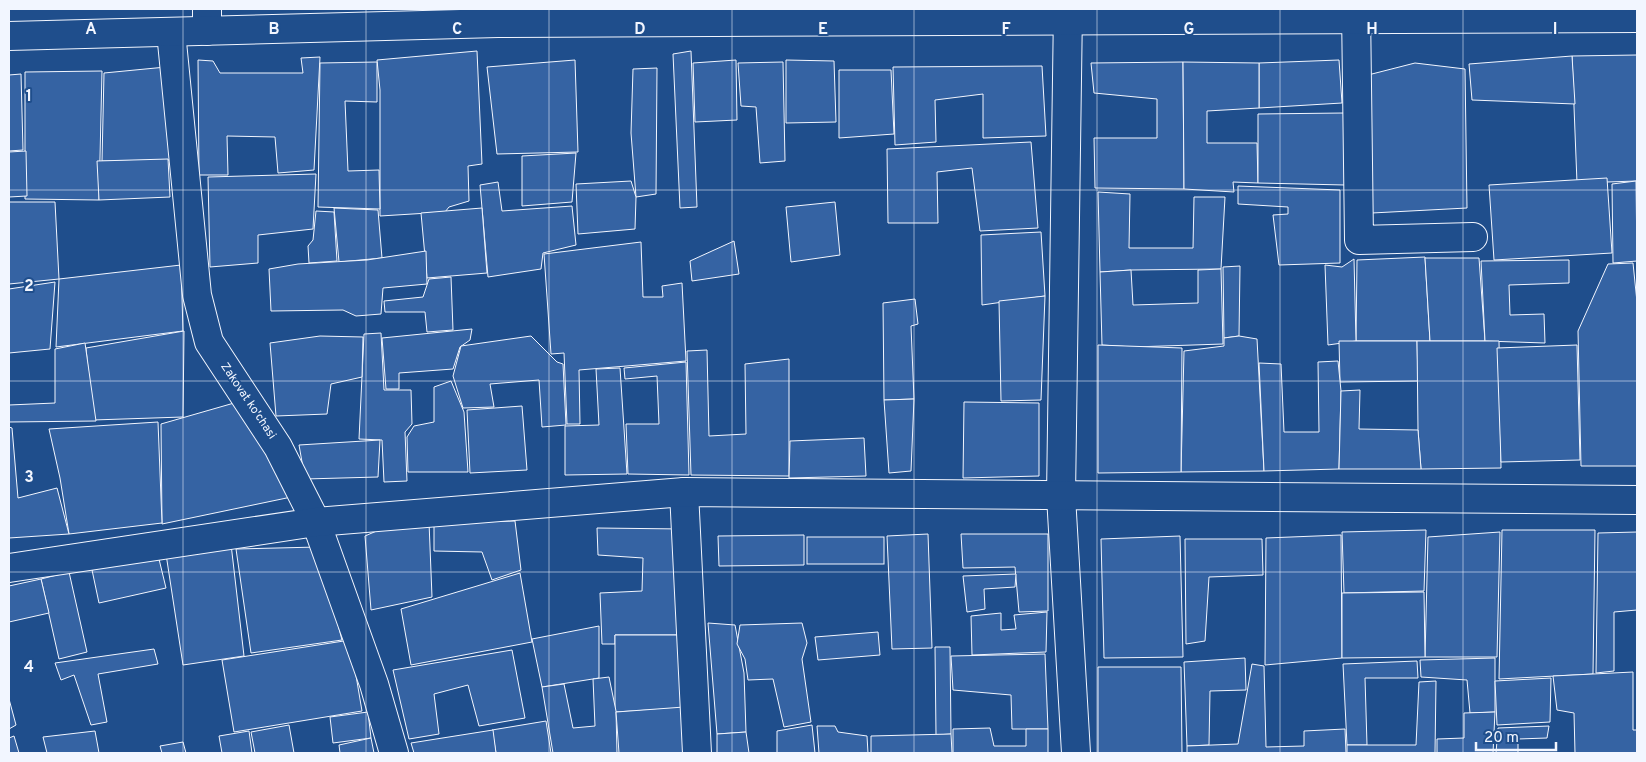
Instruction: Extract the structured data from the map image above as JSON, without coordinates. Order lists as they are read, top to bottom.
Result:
{
  "streets": {
    "street": ["Zakovat ko'chasi"]
  },
  "scale_bar": "20 m",
  "grid": {
    "columns": [
      "A",
      "B",
      "C",
      "D",
      "E",
      "F",
      "G",
      "H",
      "I"
    ],
    "rows": [
      "1",
      "2",
      "3",
      "4"
    ]
  }
}
